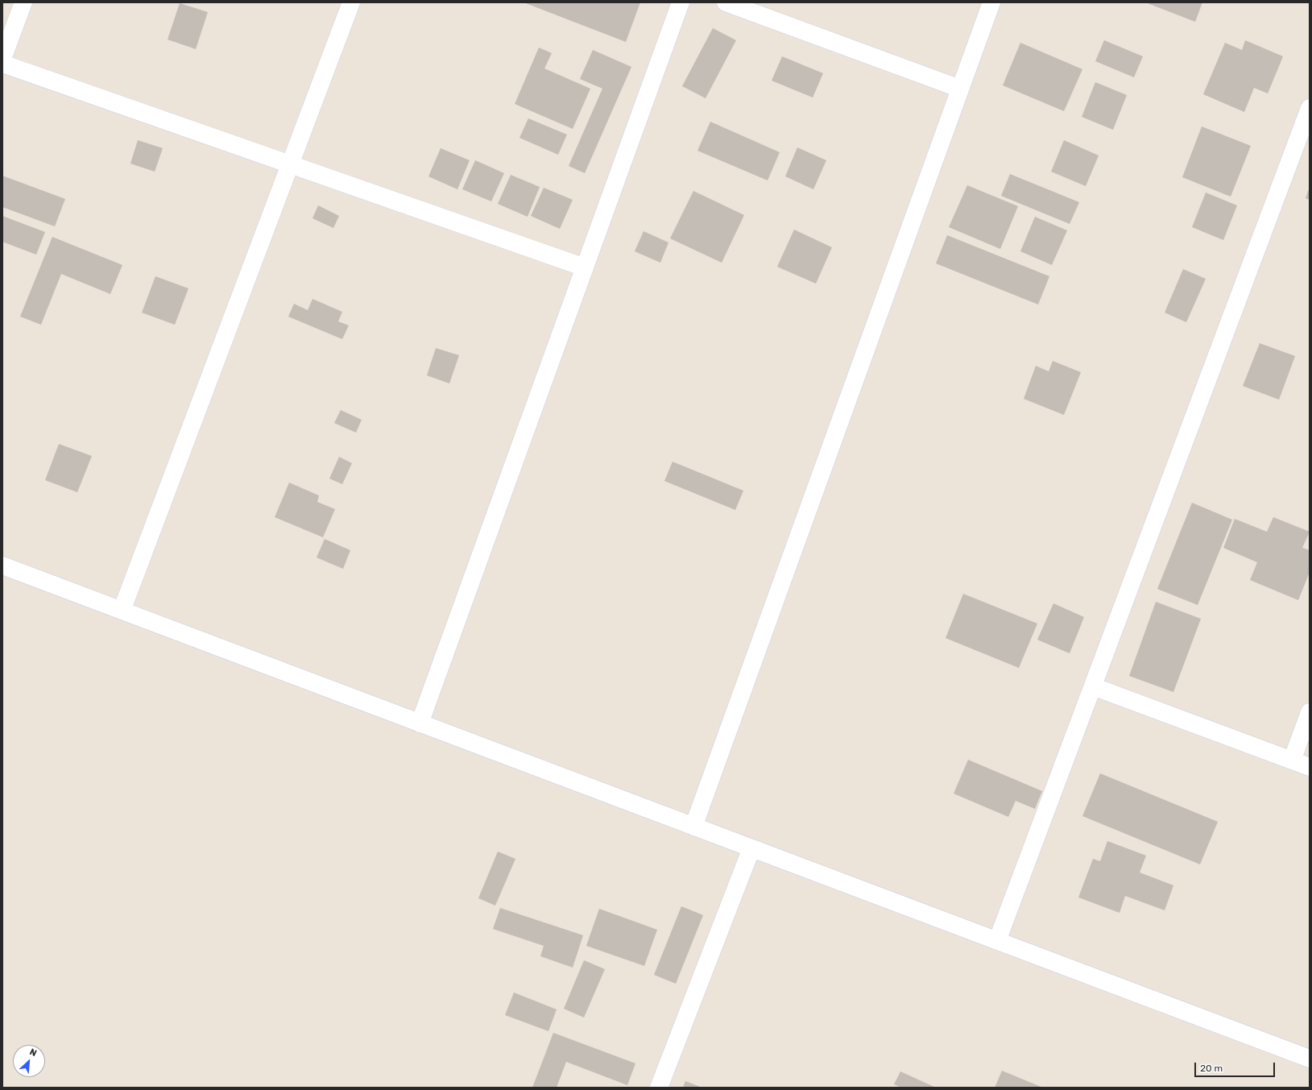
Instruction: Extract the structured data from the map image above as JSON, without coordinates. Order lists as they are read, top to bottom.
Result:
{
  "scale_bar": "20 m",
  "north": "top right"
}
